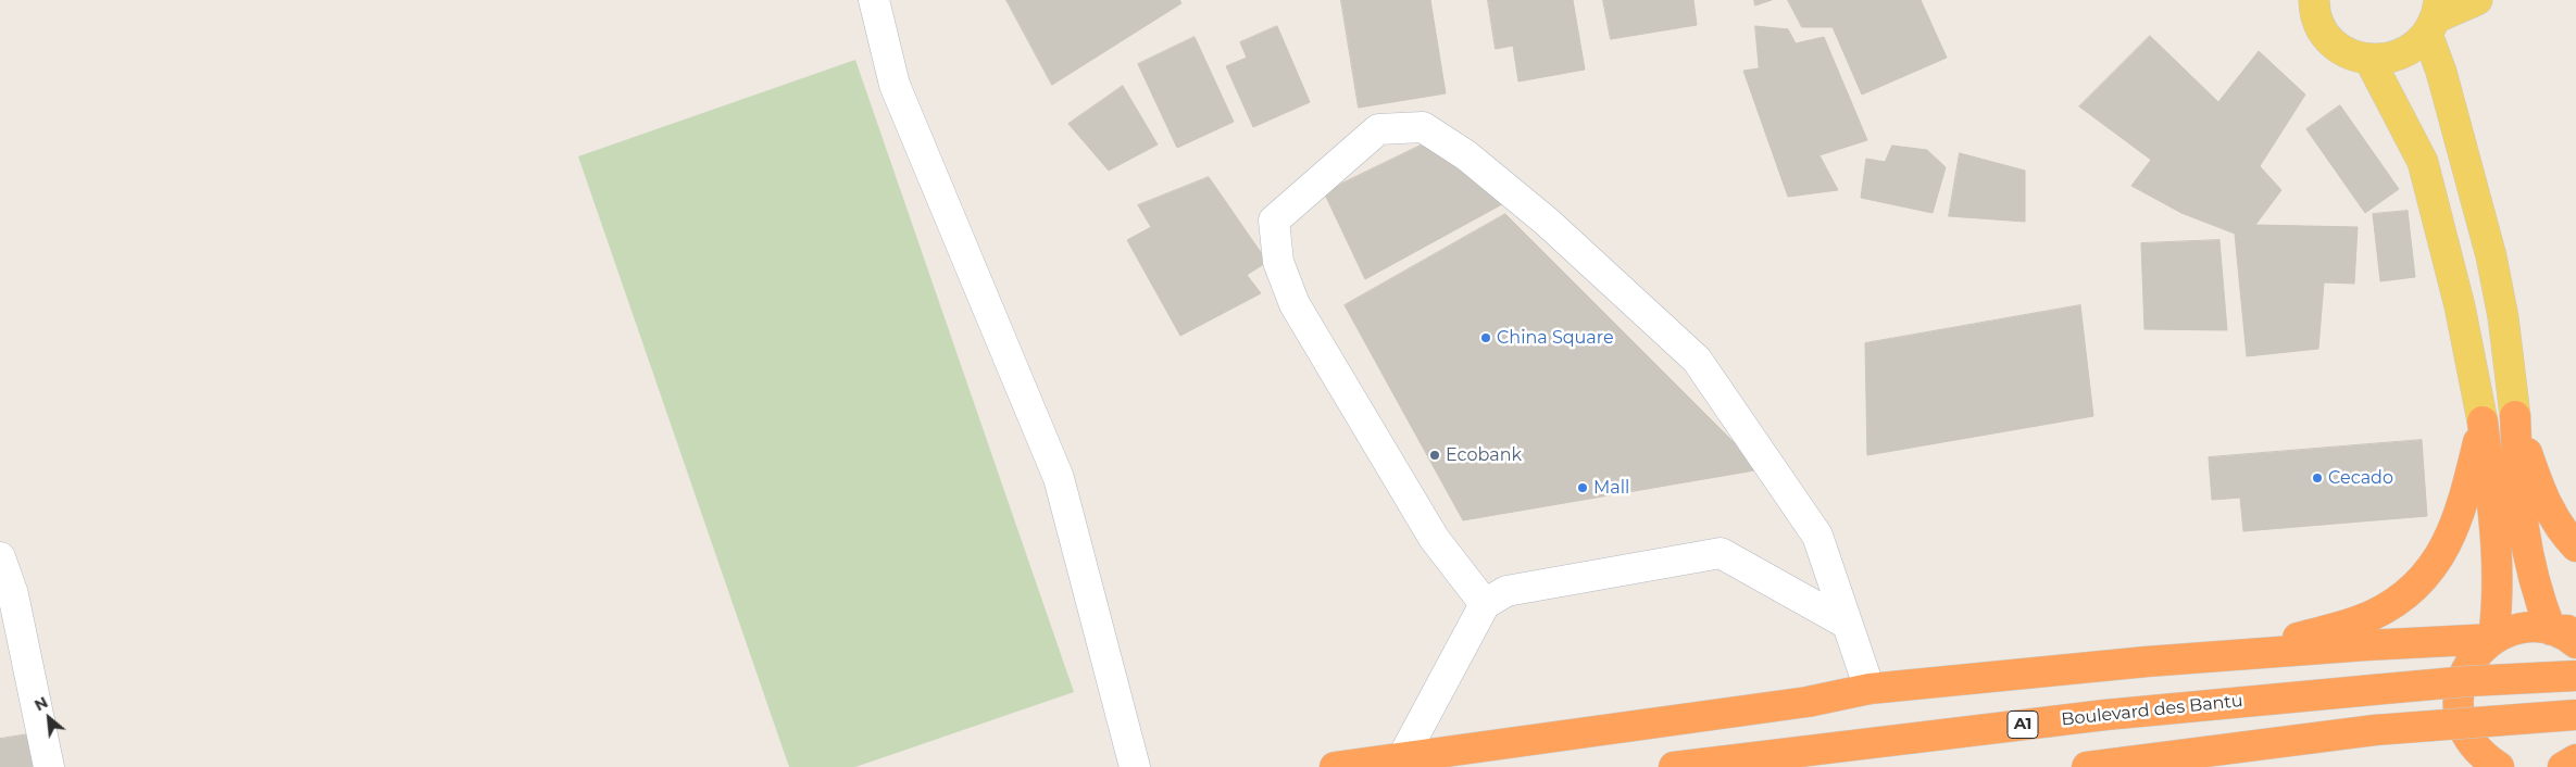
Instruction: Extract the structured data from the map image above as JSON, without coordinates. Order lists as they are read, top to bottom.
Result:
{
  "streets": {
    "highway": ["Boulevard des Bantu", "A1"]
  },
  "places": [
    "China Square",
    "Ecobank",
    "Cecado",
    "Mall"
  ],
  "north": "top left"
}
